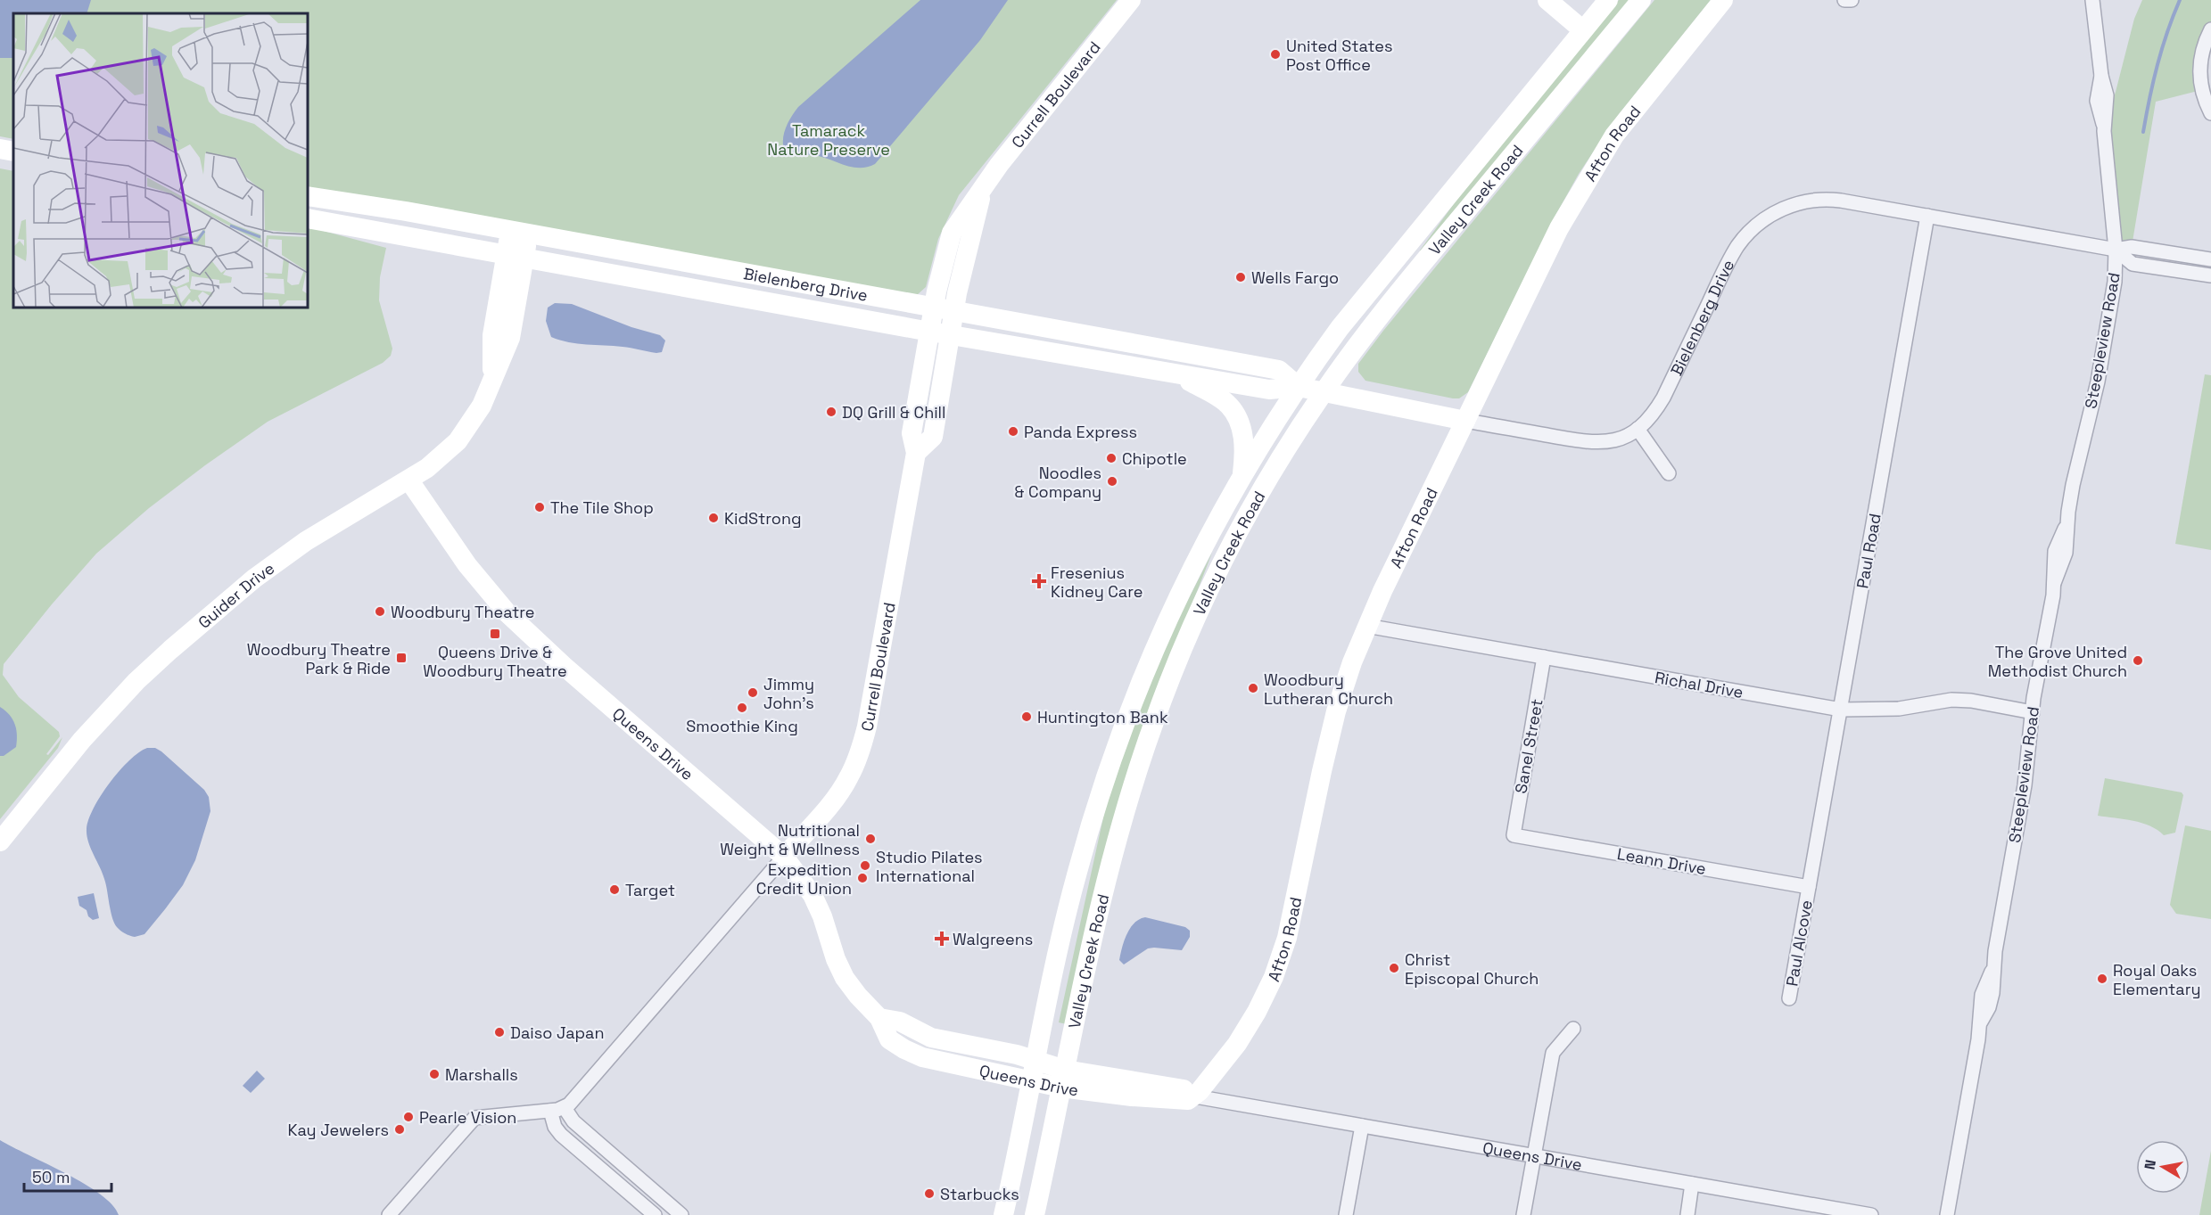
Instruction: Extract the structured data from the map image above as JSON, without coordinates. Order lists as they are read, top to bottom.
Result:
{
  "streets": {
    "street": [
      "Currell Boulevard",
      "Afton Road",
      "Valley Creek Road",
      "Bielenberg Drive",
      "Steepleview Road",
      "Paul Road",
      "Guider Drive",
      "Richal Drive",
      "Queens Drive",
      "Sanel Street",
      "Leann Drive",
      "Paul Alcove"
    ]
  },
  "crossings": [
    ["Currell Boulevard", "Bielenberg Drive"],
    ["Currell Boulevard", "Queens Drive"],
    ["Afton Road", "Bielenberg Drive"],
    ["Afton Road", "Richal Drive"],
    ["Afton Road", "Queens Drive"],
    ["Valley Creek Road", "Bielenberg Drive"],
    ["Valley Creek Road", "Queens Drive"],
    ["Bielenberg Drive", "Steepleview Road"],
    ["Bielenberg Drive", "Paul Road"],
    ["Bielenberg Drive", "Guider Drive"],
    ["Steepleview Road", "Richal Drive"],
    ["Paul Road", "Richal Drive"],
    ["Paul Road", "Leann Drive"],
    ["Paul Road", "Paul Alcove"],
    ["Guider Drive", "Queens Drive"],
    ["Richal Drive", "Sanel Street"],
    ["Sanel Street", "Leann Drive"],
    ["Leann Drive", "Paul Alcove"]
  ],
  "parks": ["Tamarack Nature Preserve"],
  "places": {
    "other": [
      "United States Post Office",
      "Wells Fargo",
      "DQ Grill & Chill",
      "Panda Express",
      "Chipotle",
      "Noodles & Company",
      "The Tile Shop",
      "KidStrong",
      "Woodbury Theatre",
      "The Grove United Methodist Church",
      "Woodbury Lutheran Church",
      "Jimmy John's",
      "Smoothie King",
      "Huntington Bank",
      "Nutritional Weight & Wellness",
      "Studio Pilates International",
      "Expedition Credit Union",
      "Target",
      "Christ Episcopal Church",
      "Royal Oaks Elementary",
      "Daiso Japan",
      "Marshalls",
      "Pearle Vision",
      "Kay Jewelers",
      "Starbucks"
    ],
    "health": ["Fresenius Kidney Care", "Walgreens"],
    "transit": ["Queens Drive & Woodbury Theatre", "Woodbury Theatre Park & Ride"]
  },
  "scale_bar": "50 m",
  "north": "left"
}
